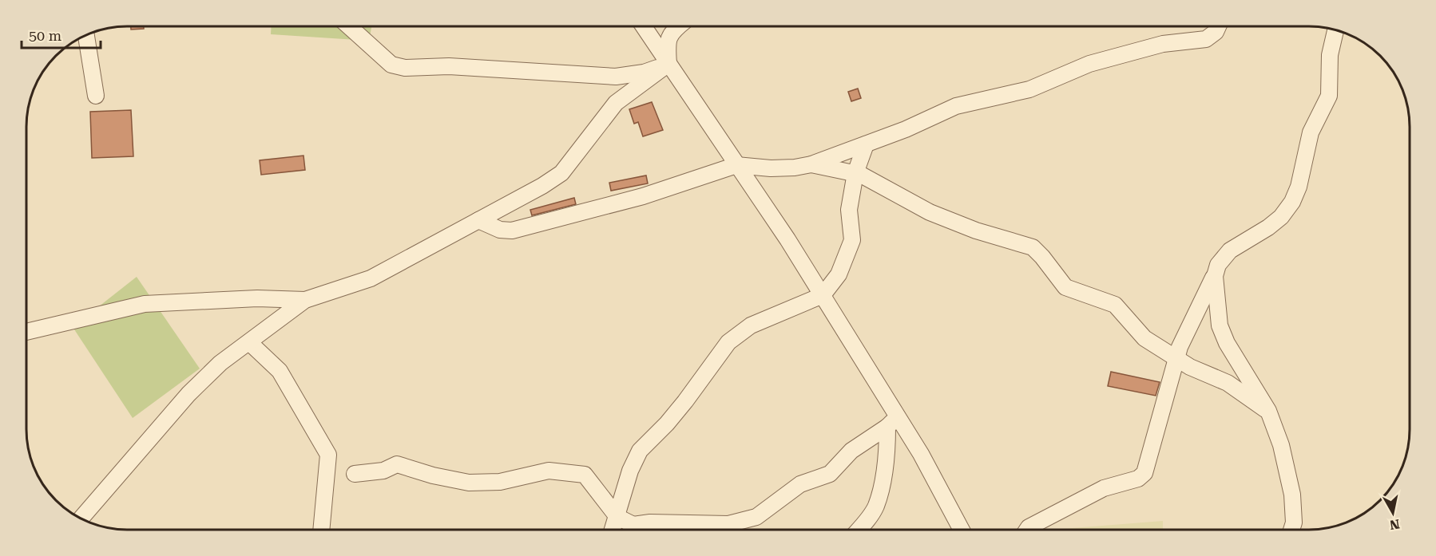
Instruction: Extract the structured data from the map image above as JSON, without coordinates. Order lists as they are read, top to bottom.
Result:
{
  "scale_bar": "50 m",
  "north": "bottom"
}
